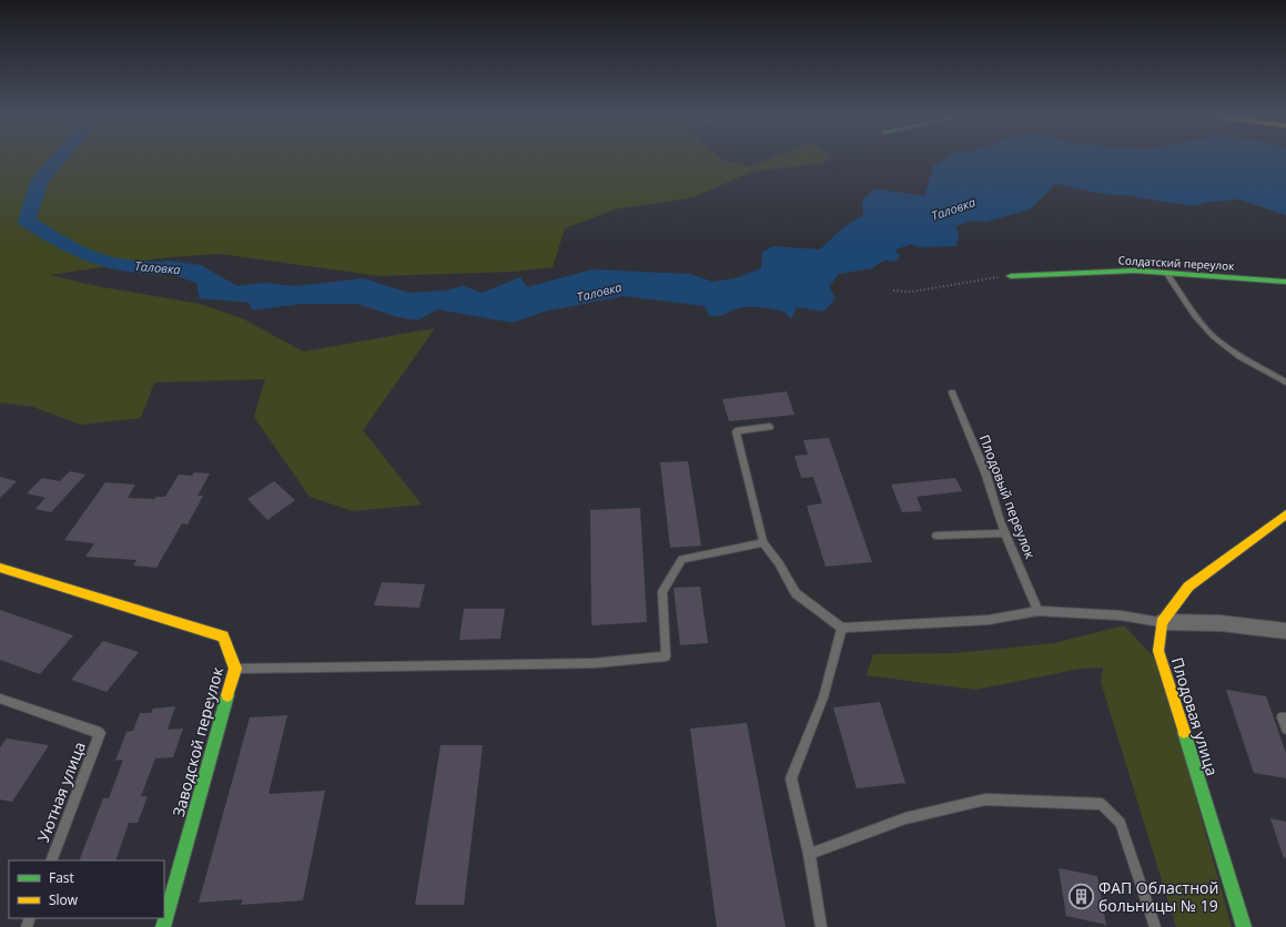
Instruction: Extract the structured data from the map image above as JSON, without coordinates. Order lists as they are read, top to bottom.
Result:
{
  "streets": {
    "street": ["Солдатский переулок", "Плодовая улица", "Заводской переулок"],
    "lane": ["Плодовый переулок", "Уютная улица"]
  },
  "water": ["Таловка"],
  "places": {
    "building": ["ФАП Областной больницы № 19"]
  },
  "legend": ["Fast", "Slow"]
}
